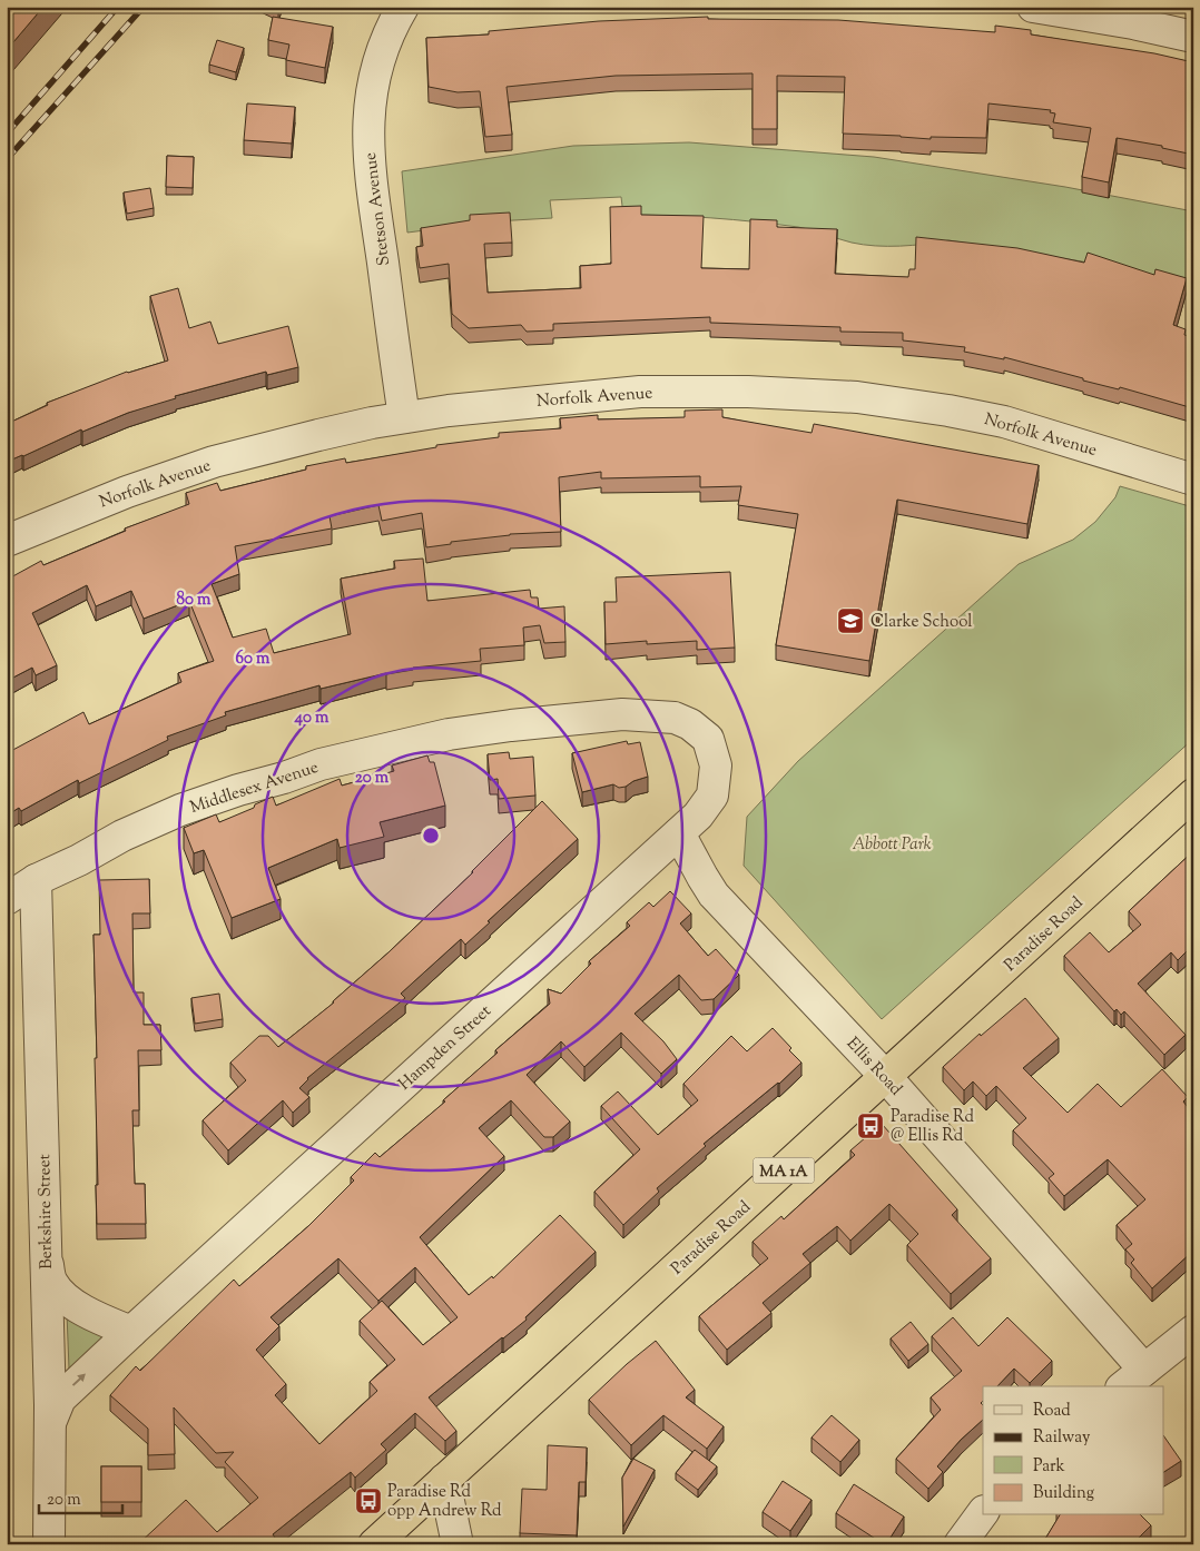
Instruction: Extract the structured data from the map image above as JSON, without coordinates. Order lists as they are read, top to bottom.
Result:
{
  "streets": {
    "highway": ["Paradise Road", "MA 1A"],
    "street": [
      "Stetson Avenue",
      "Norfolk Avenue",
      "Middlesex Avenue",
      "Hampden Street",
      "Ellis Road",
      "Berkshire Street"
    ]
  },
  "crossings": [
    ["Stetson Avenue", "Norfolk Avenue"],
    ["Middlesex Avenue", "Hampden Street"],
    ["Middlesex Avenue", "Berkshire Street"],
    ["Paradise Road", "Ellis Road"],
    ["Hampden Street", "Ellis Road"],
    ["Hampden Street", "Berkshire Street"]
  ],
  "parks": ["Abbott Park"],
  "places": {
    "school or university": ["Clarke School"],
    "bus stop": ["Paradise Rd @ Ellis Rd", "Paradise Rd opp Andrew Rd"]
  },
  "legend": [
    "Road",
    "Railway",
    "Park",
    "Building"
  ],
  "scale_bar": "20 m",
  "rings": [
    "80 m",
    "60 m",
    "40 m",
    "20 m"
  ]
}
